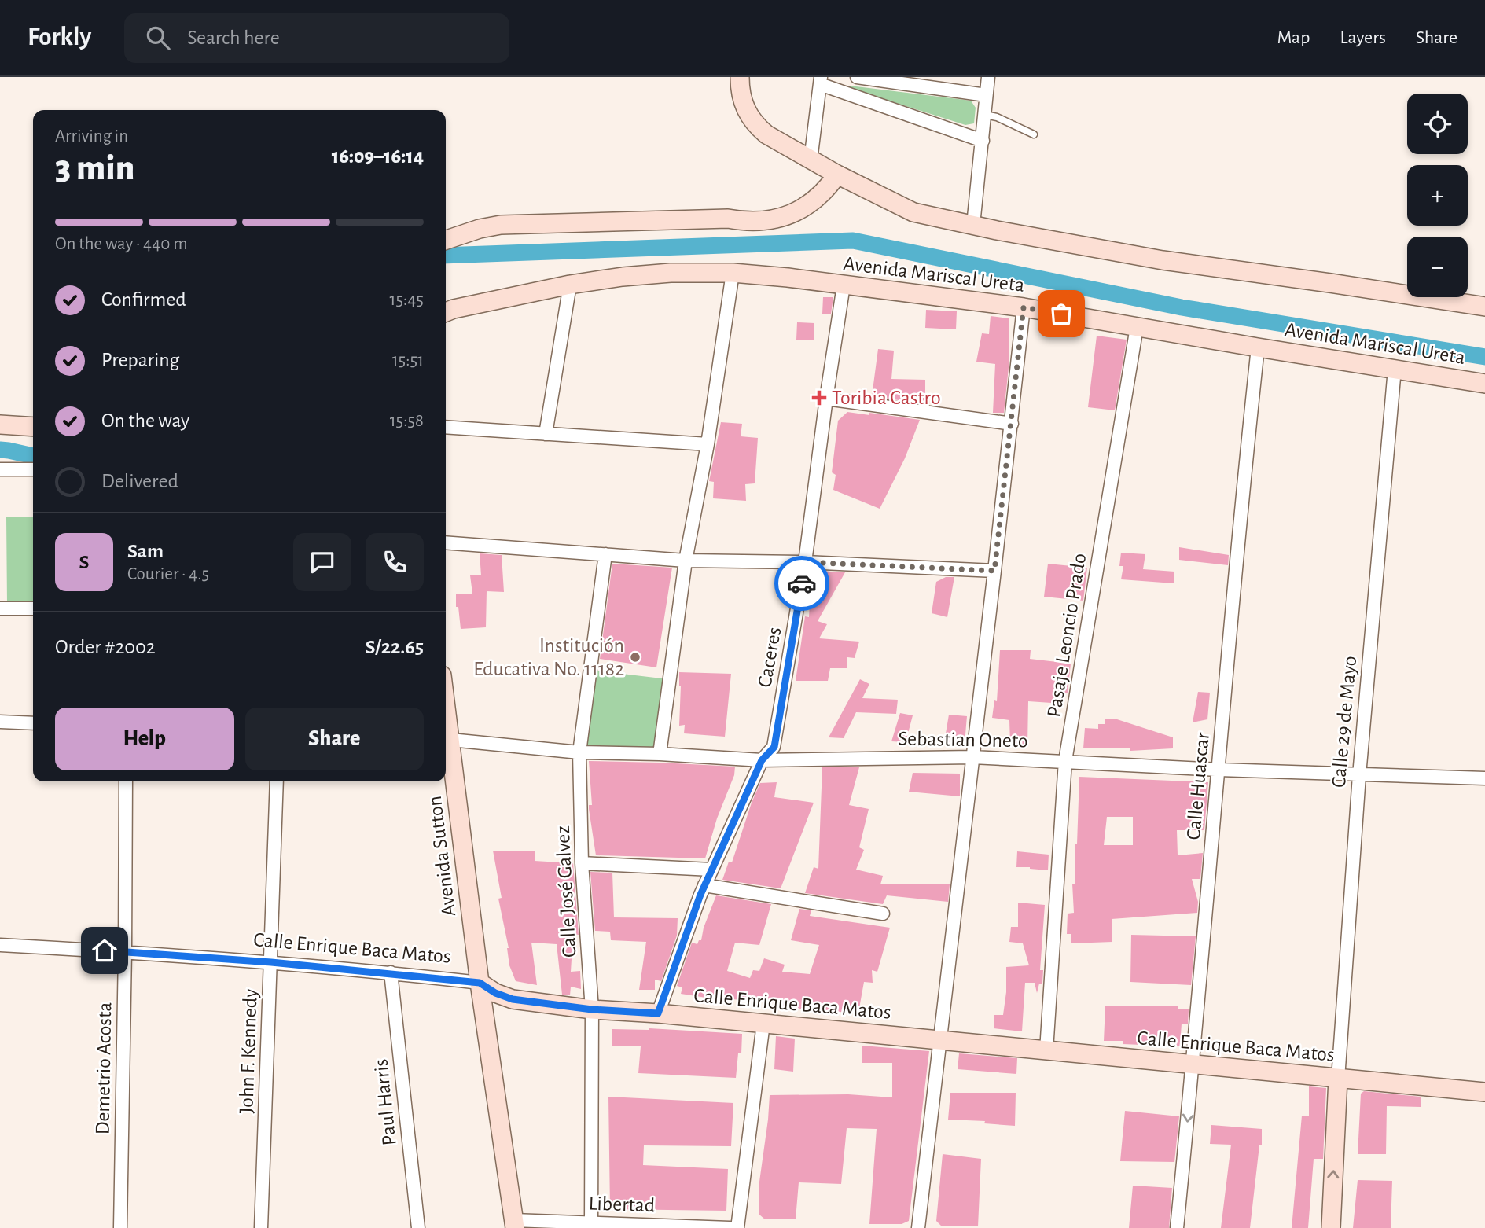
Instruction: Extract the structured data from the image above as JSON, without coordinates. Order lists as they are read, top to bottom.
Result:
{
  "streets": {
    "street": [
      "Avenida Mariscal Ureta",
      "Pasaje Leoncio Prado",
      "Caceres",
      "Calle 29 de Mayo",
      "Sebastian Oneto",
      "Calle Huascar",
      "Avenida Sutton",
      "Calle José Galvez",
      "Calle Enrique Baca Matos",
      "John F. Kennedy",
      "Demetrio Acosta",
      "Paul Harris",
      "Libertad"
    ]
  },
  "crossings": [
    ["Avenida Mariscal Ureta", "Pasaje Leoncio Prado"],
    ["Avenida Mariscal Ureta", "Caceres"],
    ["Avenida Mariscal Ureta", "Calle 29 de Mayo"],
    ["Avenida Mariscal Ureta", "Calle Huascar"],
    ["Pasaje Leoncio Prado", "Sebastian Oneto"],
    ["Pasaje Leoncio Prado", "Calle Enrique Baca Matos"],
    ["Caceres", "Sebastian Oneto"],
    ["Caceres", "Calle Enrique Baca Matos"],
    ["Calle 29 de Mayo", "Sebastian Oneto"],
    ["Calle 29 de Mayo", "Calle Enrique Baca Matos"],
    ["Sebastian Oneto", "Calle Huascar"],
    ["Sebastian Oneto", "Avenida Sutton"],
    ["Sebastian Oneto", "Calle José Galvez"],
    ["Calle Huascar", "Calle Enrique Baca Matos"],
    ["Avenida Sutton", "Calle Enrique Baca Matos"],
    ["Avenida Sutton", "Libertad"],
    ["Calle José Galvez", "Calle Enrique Baca Matos"],
    ["Calle José Galvez", "Libertad"],
    ["Calle Enrique Baca Matos", "John F. Kennedy"],
    ["Calle Enrique Baca Matos", "Demetrio Acosta"],
    ["Calle Enrique Baca Matos", "Paul Harris"]
  ],
  "places": {
    "health": ["Toribia Castro"],
    "other": ["Institución Educativa No. 11182"]
  },
  "page": {
    "header": "Forkly",
    "search": "Search here",
    "nav": ["Map", "Layers", "Share"],
    "map_buttons": ["+", "−"],
    "heading": ["3 min", "Arriving in", "16:09–16:14"],
    "panel": [
      "Sam",
      "Courier · 4.5",
      "Order #2002",
      "S/22.65"
    ],
    "bar": "On the way · 440 m",
    "list": [
      ["Confirmed", "15:45"],
      ["Preparing", "15:51"],
      ["On the way", "15:58"],
      "Delivered"
    ],
    "round": "S",
    "buttons": ["Help", "Share"]
  }
}
